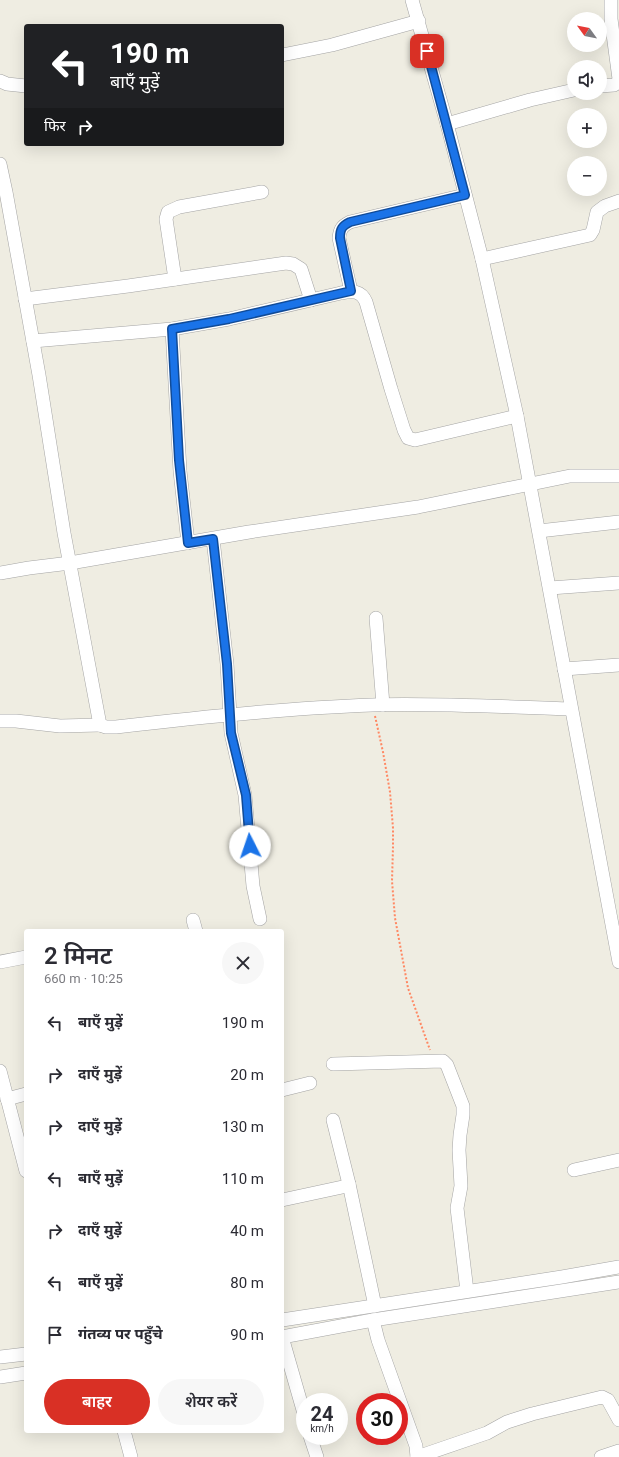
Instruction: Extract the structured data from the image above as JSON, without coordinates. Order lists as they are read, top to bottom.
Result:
{
  "north": "top left",
  "page": {
    "map_buttons": ["+", "−"],
    "turn": ["190 m", "बाएँ मुड़ें"],
    "then": "फिर",
    "heading": ["2 मिनट", "660 m · 10:25"],
    "list": [
      {
        "name": "बाएँ मुड़ें",
        "value": "190 m"
      },
      {
        "name": "दाएँ मुड़ें",
        "value": "20 m"
      },
      {
        "name": "दाएँ मुड़ें",
        "value": "130 m"
      },
      {
        "name": "बाएँ मुड़ें",
        "value": "110 m"
      },
      {
        "name": "दाएँ मुड़ें",
        "value": "40 m"
      },
      {
        "name": "बाएँ मुड़ें",
        "value": "80 m"
      },
      {
        "name": "गंतव्य पर पहुँचे",
        "value": "90 m"
      }
    ],
    "buttons": ["बाहर", "शेयर करें"],
    "speed": "24 km/h",
    "limit": "30"
  }
}
